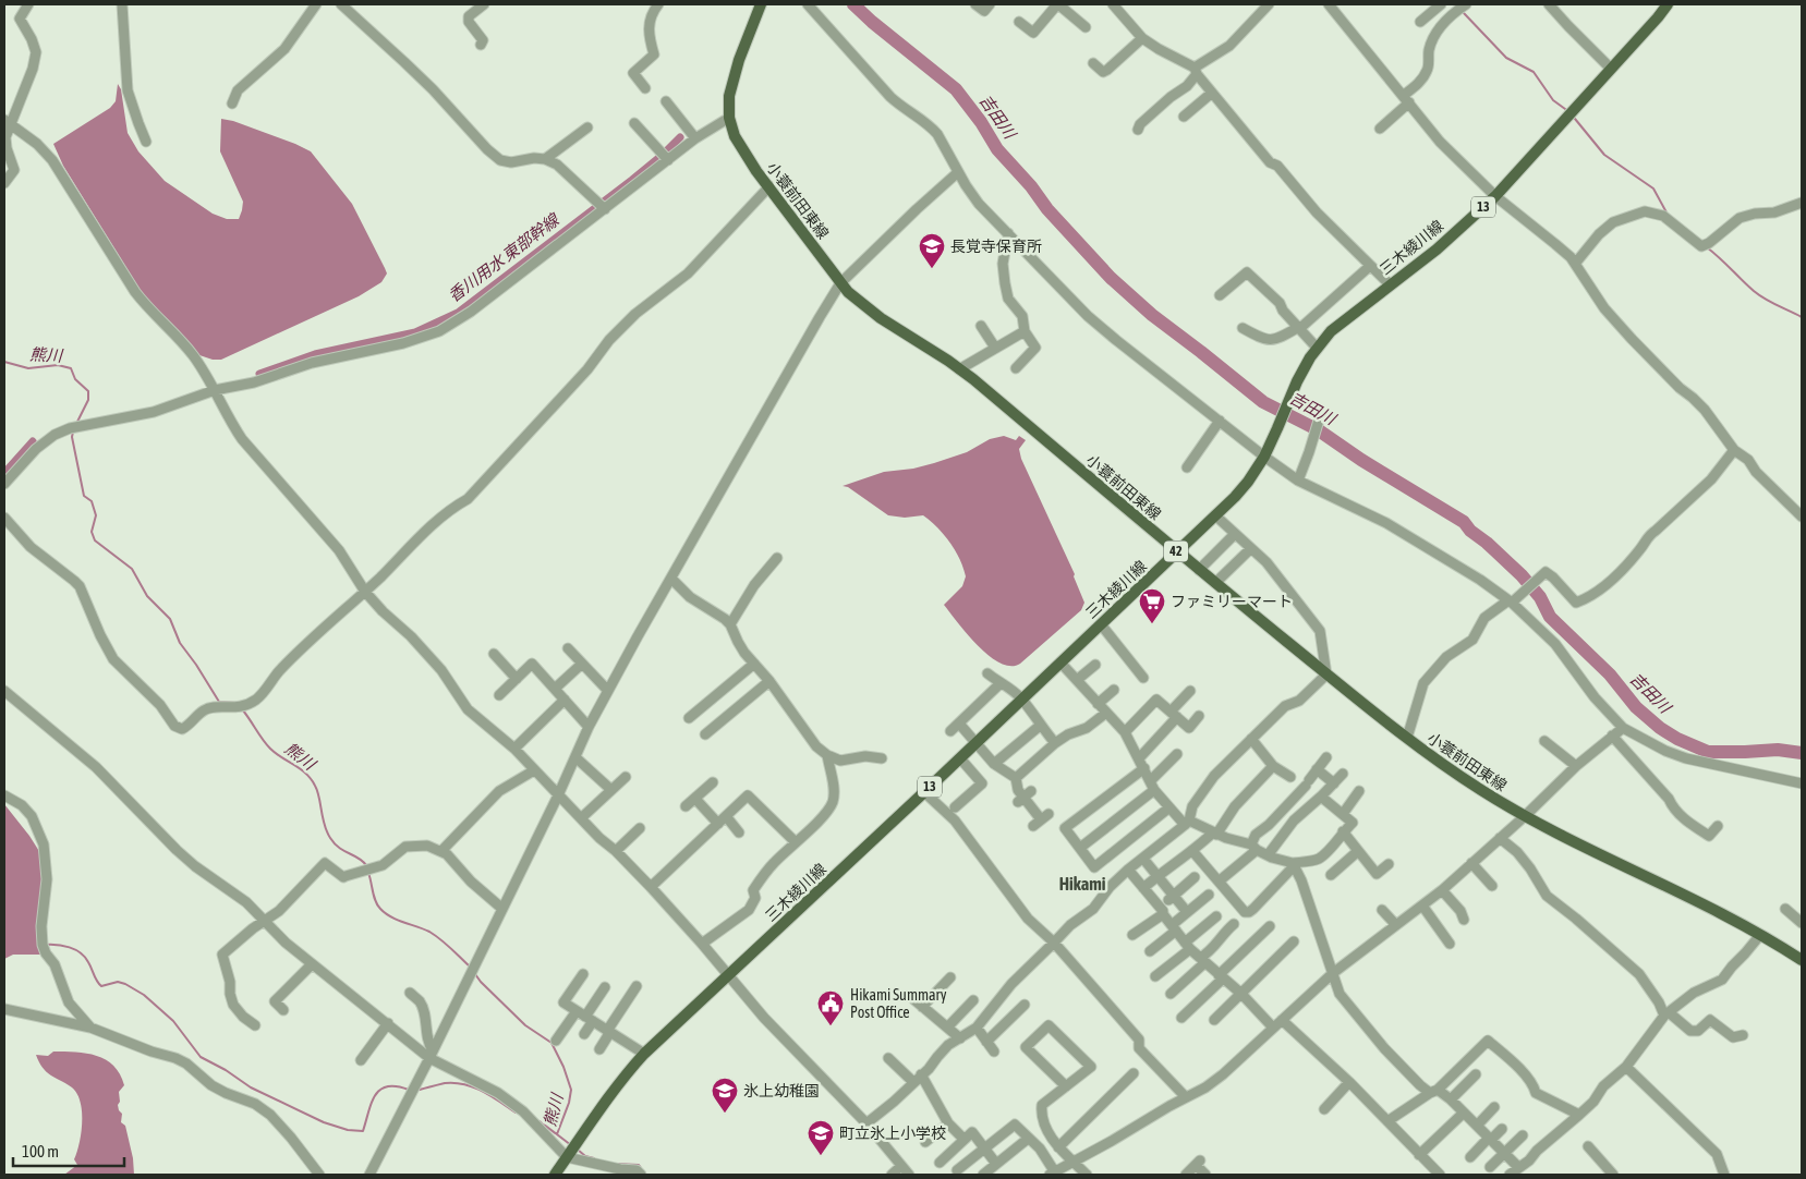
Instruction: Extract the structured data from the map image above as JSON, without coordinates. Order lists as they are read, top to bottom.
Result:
{
  "streets": {
    "main road": [
      "小蓑前田東線",
      "13",
      "三木綾川線",
      "42"
    ]
  },
  "crossings": [
    ["小蓑前田東線", "三木綾川線"]
  ],
  "districts": ["Hikami"],
  "water": ["吉田川", "香川用水 東部幹線", "熊川"],
  "places": {
    "school or university": ["長覚寺保育所", "氷上幼稚園", "町立氷上小学校"],
    "supermarket": ["ファミリーマート"],
    "public building": ["Hikami Summary Post Office"]
  },
  "scale_bar": "100 m"
}
